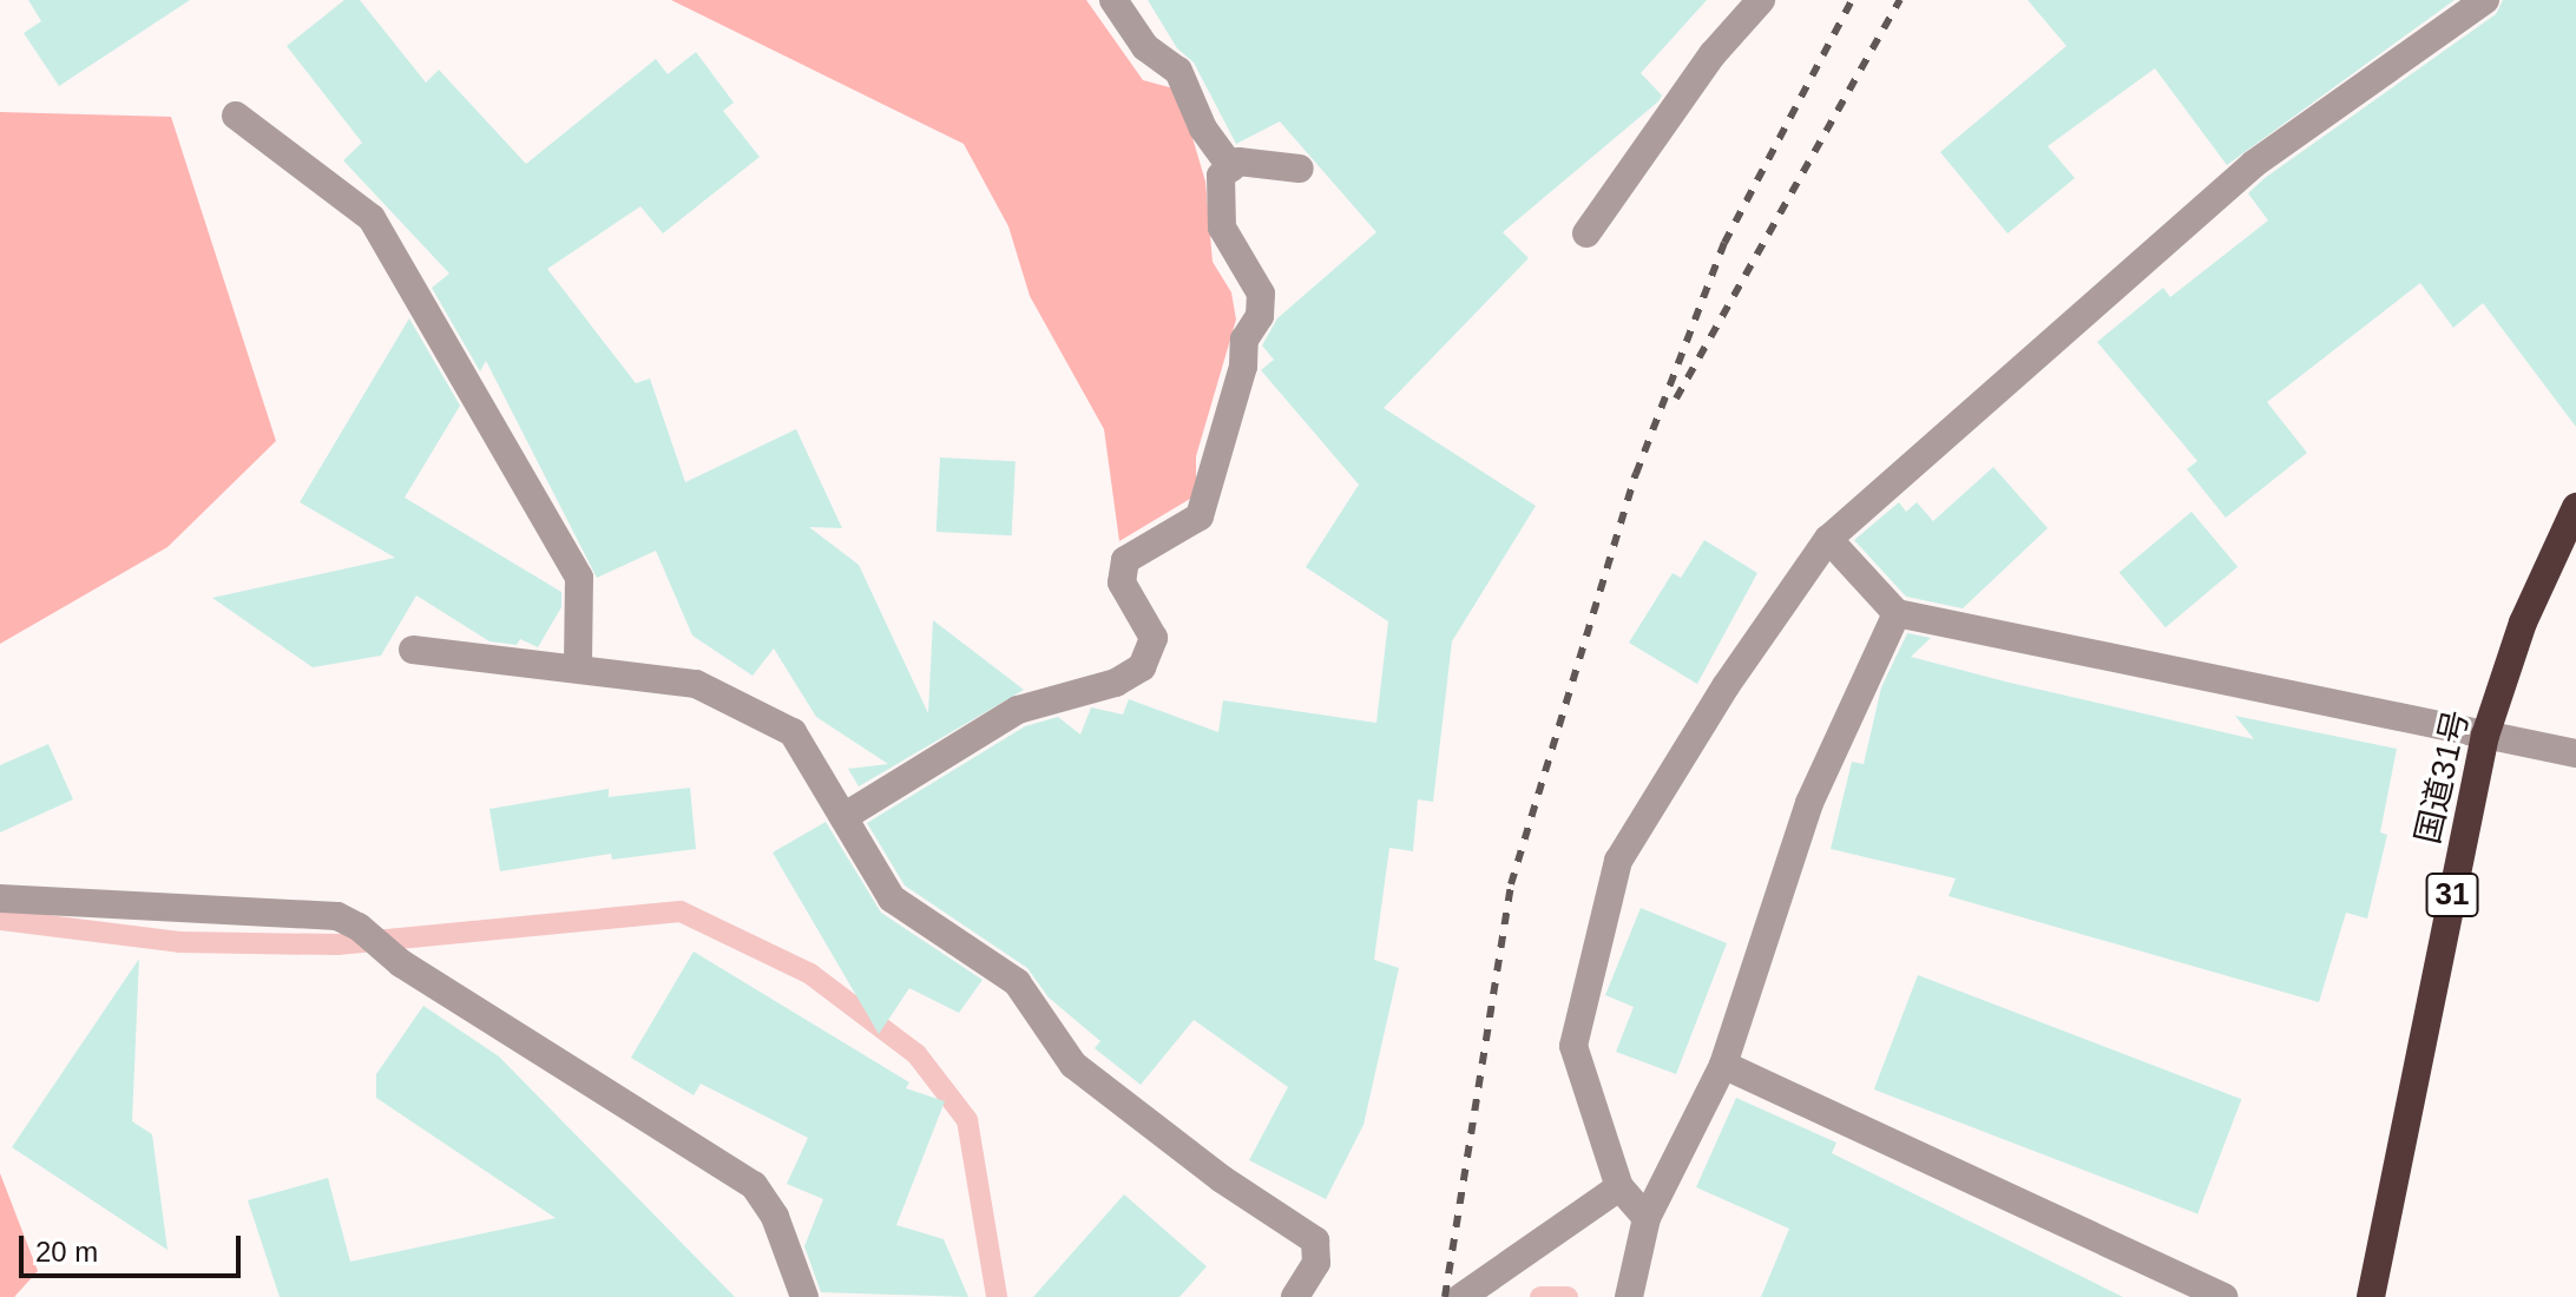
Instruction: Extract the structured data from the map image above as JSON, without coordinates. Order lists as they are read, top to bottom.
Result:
{
  "streets": {
    "highway": ["国道31号", "31"]
  },
  "scale_bar": "20 m"
}
